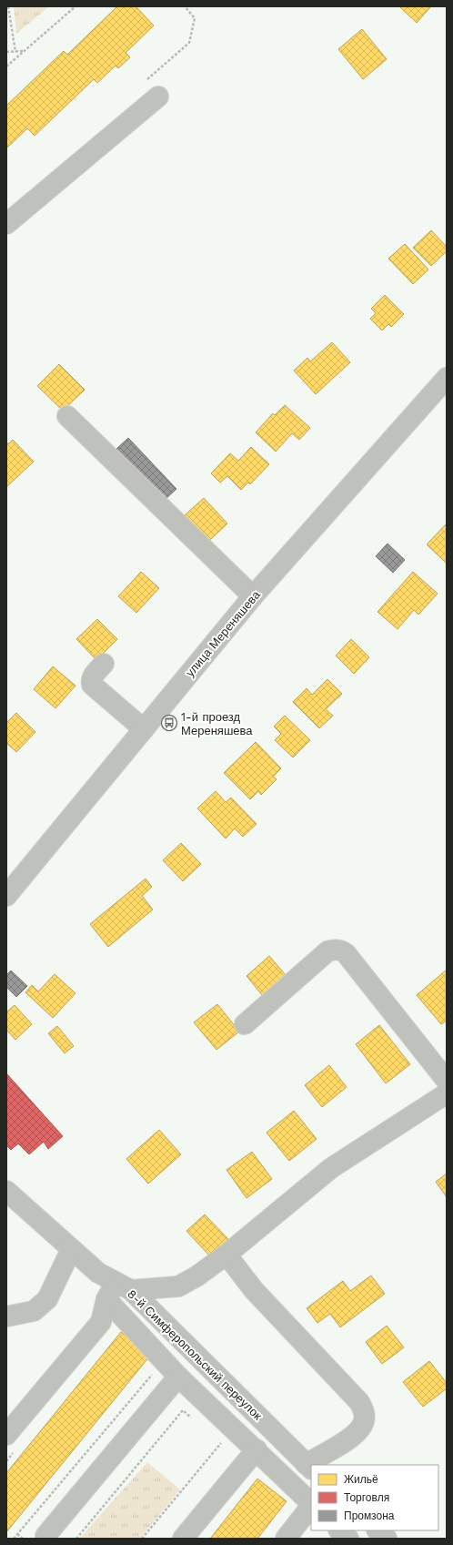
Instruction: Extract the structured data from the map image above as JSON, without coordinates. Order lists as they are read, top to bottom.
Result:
{
  "streets": {
    "street": ["улица Мереняшева", "8-й Симферопольский переулок"]
  },
  "places": {
    "bus stop": ["1-й проезд Мереняшева"]
  },
  "legend": ["Жильё", "Торговля", "Промзона"]
}
